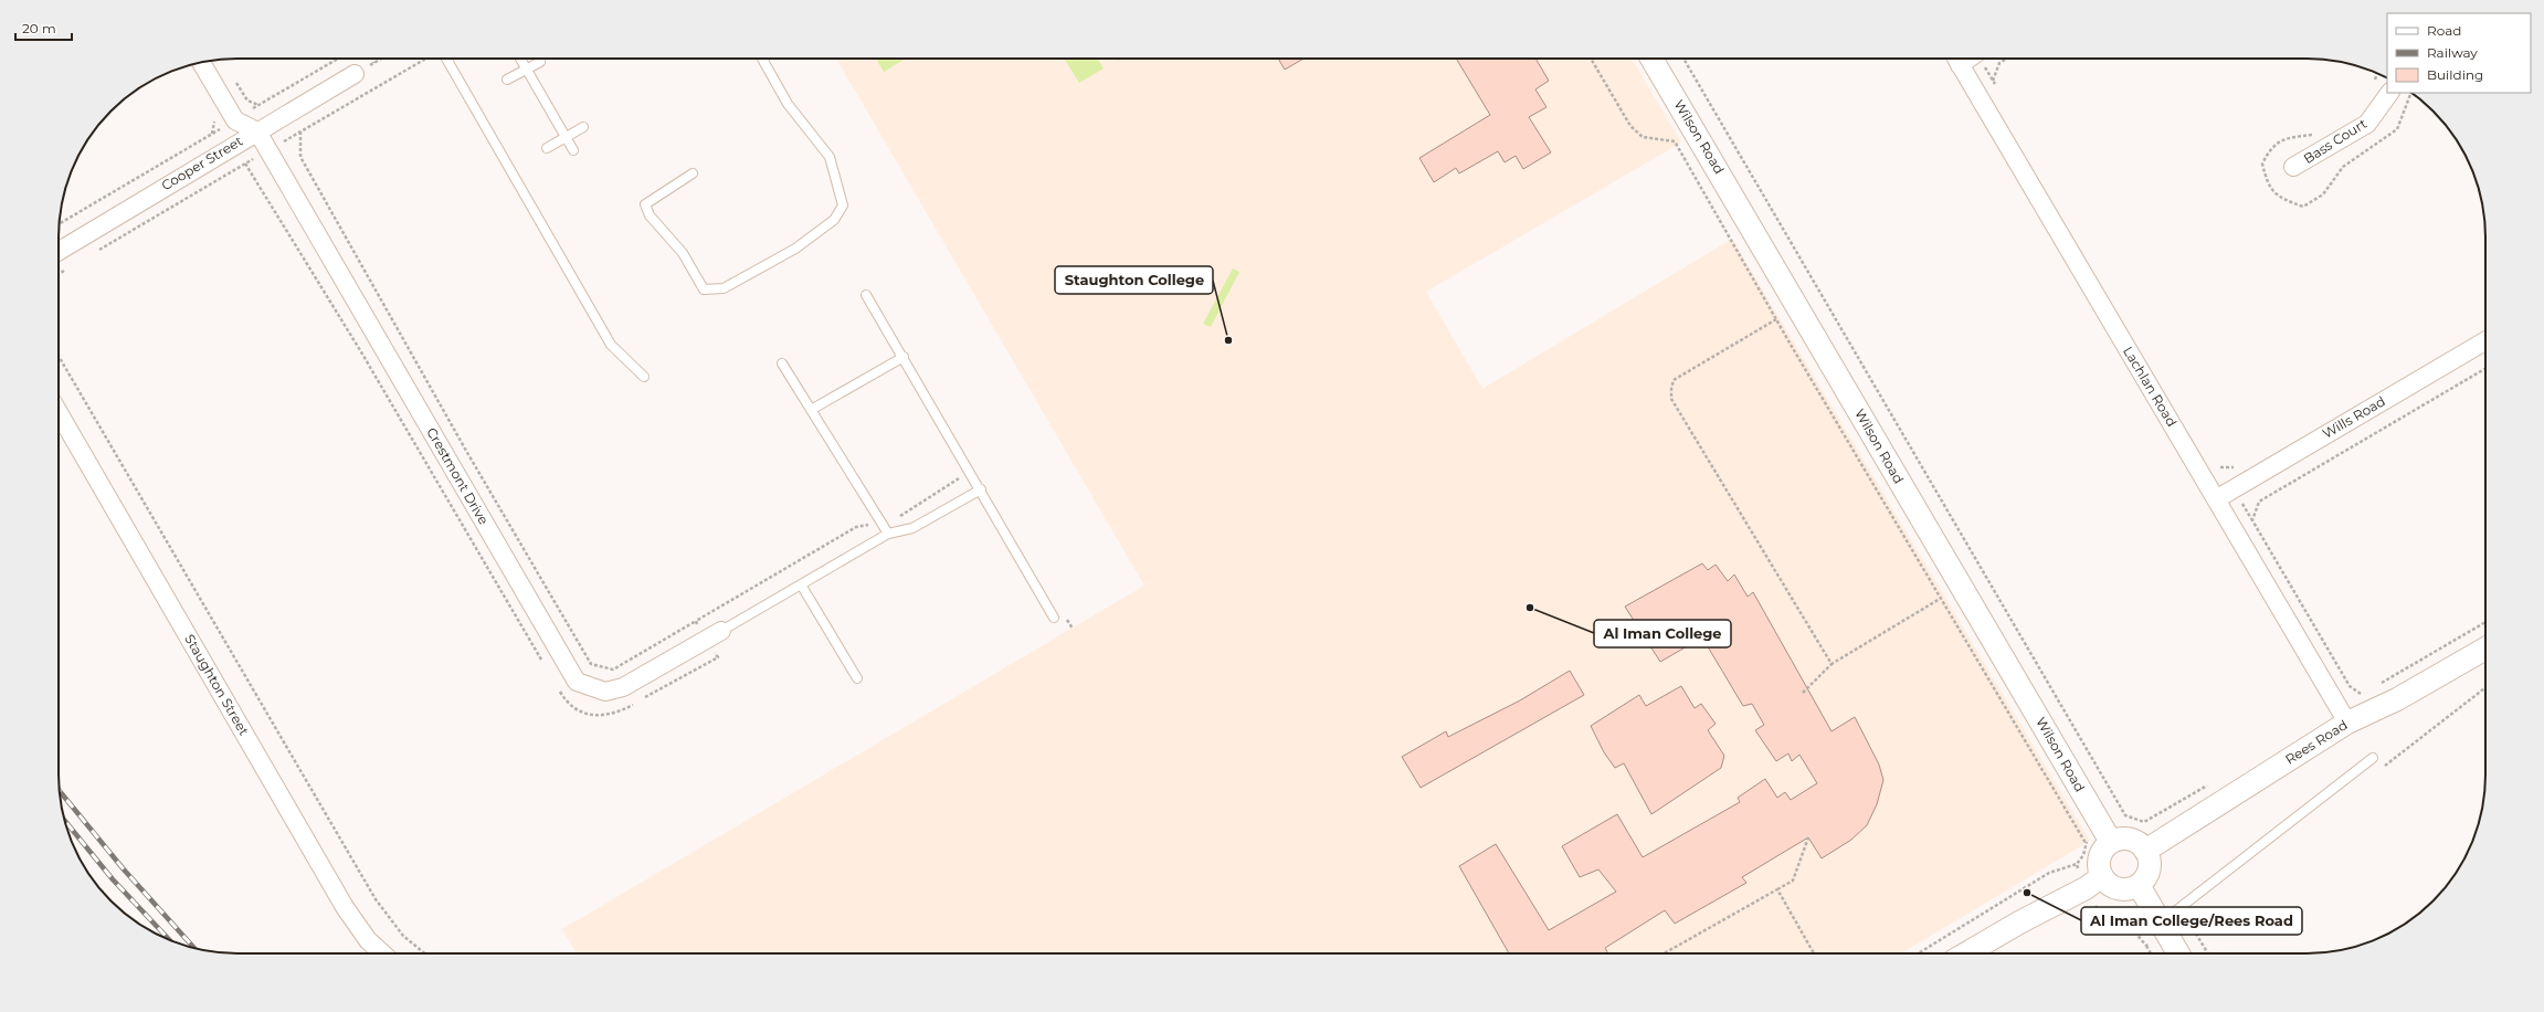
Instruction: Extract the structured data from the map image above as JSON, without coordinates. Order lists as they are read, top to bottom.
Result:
{
  "streets": {
    "street": [
      "Wilson Road",
      "Bass Court",
      "Cooper Street",
      "Lachlan Road",
      "Wills Road",
      "Crestmont Drive",
      "Staughton Street",
      "Rees Road"
    ]
  },
  "crossings": [
    ["Wilson Road", "Rees Road"],
    ["Cooper Street", "Crestmont Drive"],
    ["Lachlan Road", "Wills Road"],
    ["Lachlan Road", "Rees Road"]
  ],
  "places": ["Staughton College", "Al Iman College", "Al Iman College/Rees Road"],
  "legend": ["Road", "Railway", "Building"],
  "scale_bar": "20 m"
}
